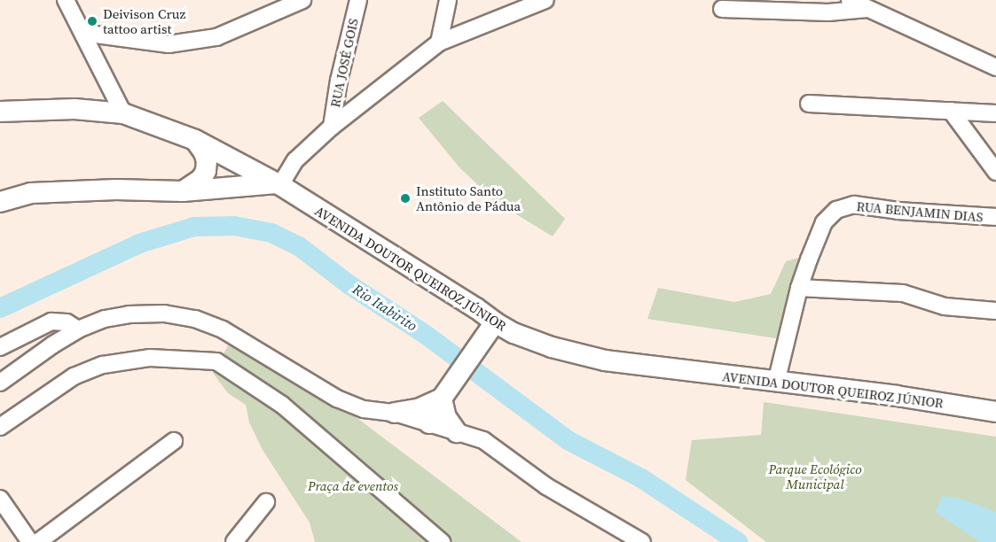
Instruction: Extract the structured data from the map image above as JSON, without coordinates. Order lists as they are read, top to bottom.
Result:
{
  "streets": {
    "main road": ["AVENIDA DOUTOR QUEIROZ JÚNIOR"],
    "street": ["RUA JOSÉ GOIS", "RUA BENJAMIN DIAS"]
  },
  "crossings": [
    ["RUA BENJAMIN DIAS", "AVENIDA DOUTOR QUEIROZ JÚNIOR"]
  ],
  "water": ["Rio Itabirito"],
  "parks": ["Parque Ecológico Municipal", "Praça de eventos"],
  "places": ["Deivison Cruz tattoo artist", "Instituto Santo Antônio de Pádua"]
}
